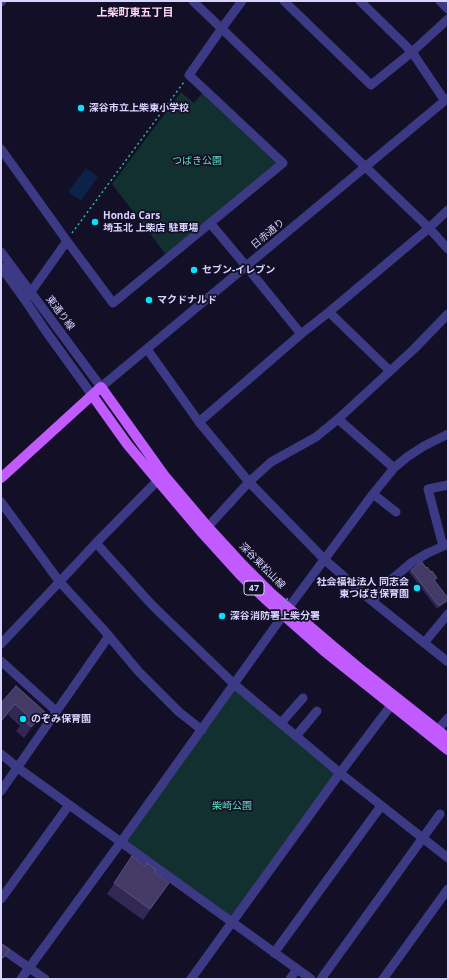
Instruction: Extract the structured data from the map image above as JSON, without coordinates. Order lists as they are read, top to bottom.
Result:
{
  "streets": {
    "main road": ["深谷東松山線", "47"],
    "street": ["日赤通り", "東通り線"]
  },
  "crossings": [
    ["日赤通り", "東通り線"],
    ["日赤通り", "深谷東松山線"],
    ["東通り線", "深谷東松山線"]
  ],
  "districts": ["上柴町東五丁目"],
  "parks": ["つばき公園", "柴崎公園"],
  "places": [
    "深谷市立上柴東小学校",
    "Honda Cars 埼玉北 上柴店 駐車場",
    "セブン-イレブン",
    "マクドナルド",
    "社会福祉法人 同志会 東つばき保育園",
    "深谷消防署上柴分署",
    "のぞみ保育園"
  ]
}
